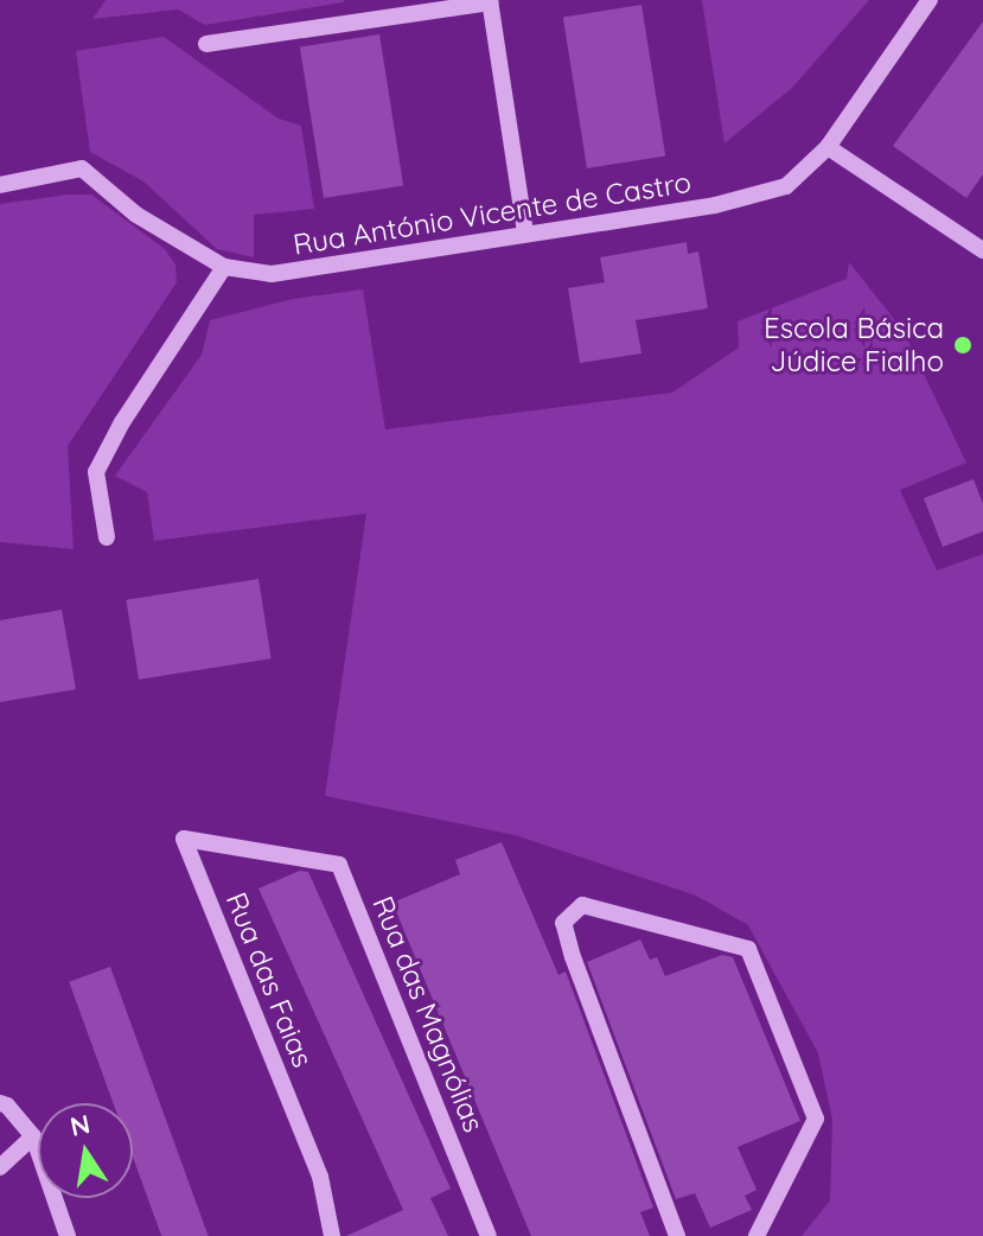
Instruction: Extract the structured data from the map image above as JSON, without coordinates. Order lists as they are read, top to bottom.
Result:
{
  "streets": {
    "street": ["Rua António Vicente de Castro", "Rua das Faias", "Rua das Magnólias"]
  },
  "crossings": [
    ["Rua das Faias", "Rua das Magnólias"]
  ],
  "places": ["Escola Básica Júdice Fialho"],
  "north": "top"
}
